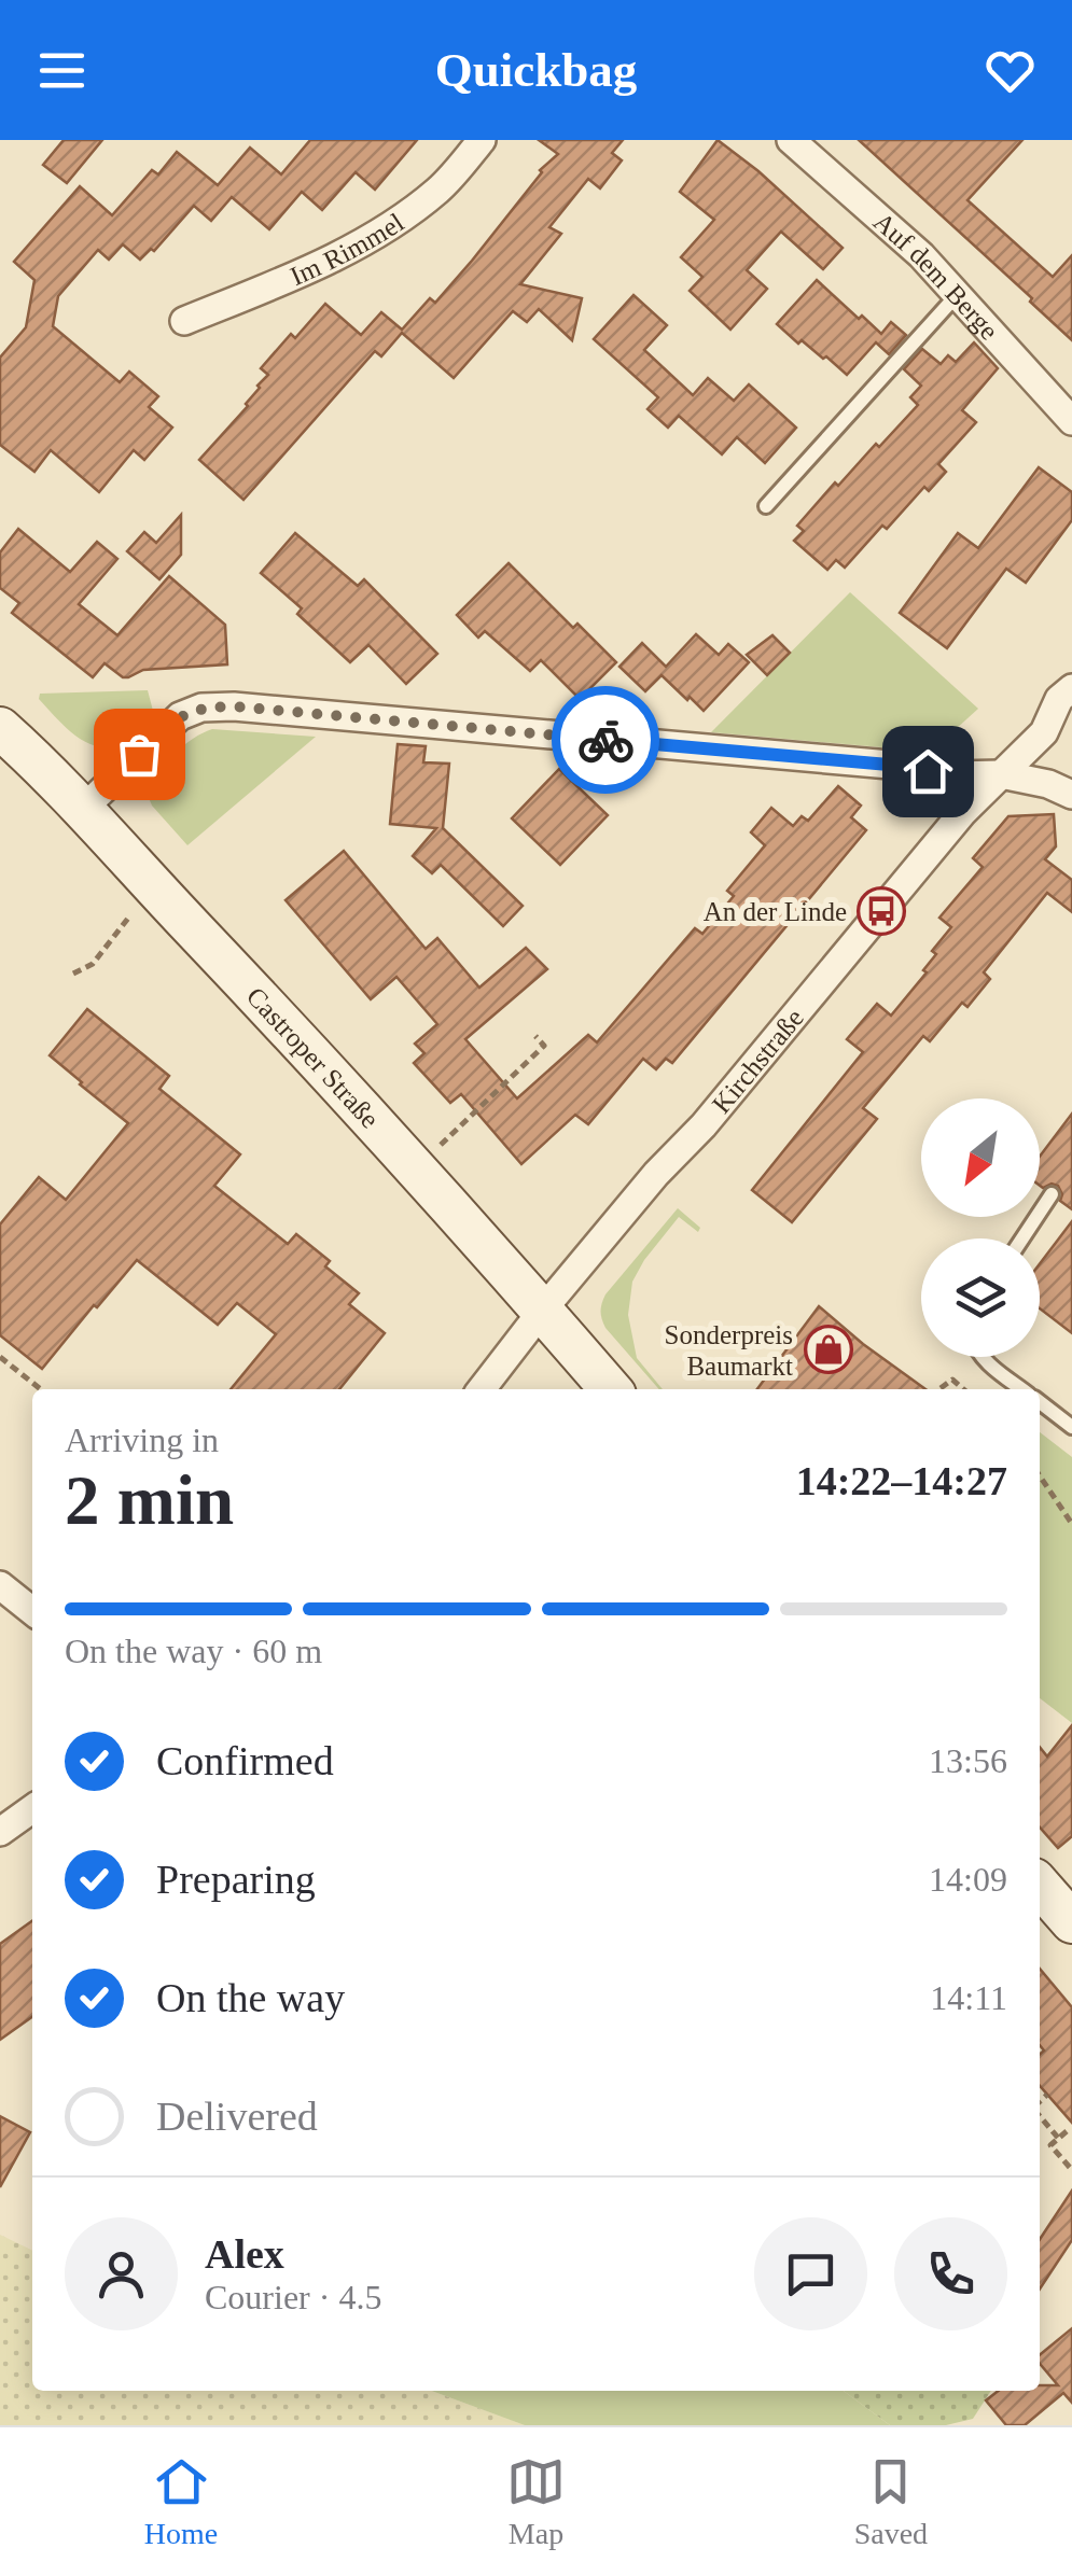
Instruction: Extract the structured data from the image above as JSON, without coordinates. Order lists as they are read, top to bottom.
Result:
{
  "streets": {
    "main road": ["Castroper Straße"],
    "street": ["Im Rimmel", "Auf dem Berge", "Kirchstraße"]
  },
  "crossings": [
    ["Castroper Straße", "Kirchstraße"]
  ],
  "places": {
    "bus stop": ["An der Linde"],
    "shop": ["Sonderpreis Baumarkt"]
  },
  "north": "bottom left",
  "page": {
    "header": "Quickbag",
    "heading": ["2 min", "Arriving in", "14:22–14:27"],
    "panel": ["Alex", "Courier · 4.5"],
    "bar": "On the way · 60 m",
    "list": [
      ["Confirmed", "13:56"],
      ["Preparing", "14:09"],
      ["On the way", "14:11"],
      "Delivered"
    ],
    "tabs": ["Home", "Map", "Saved"]
  }
}
